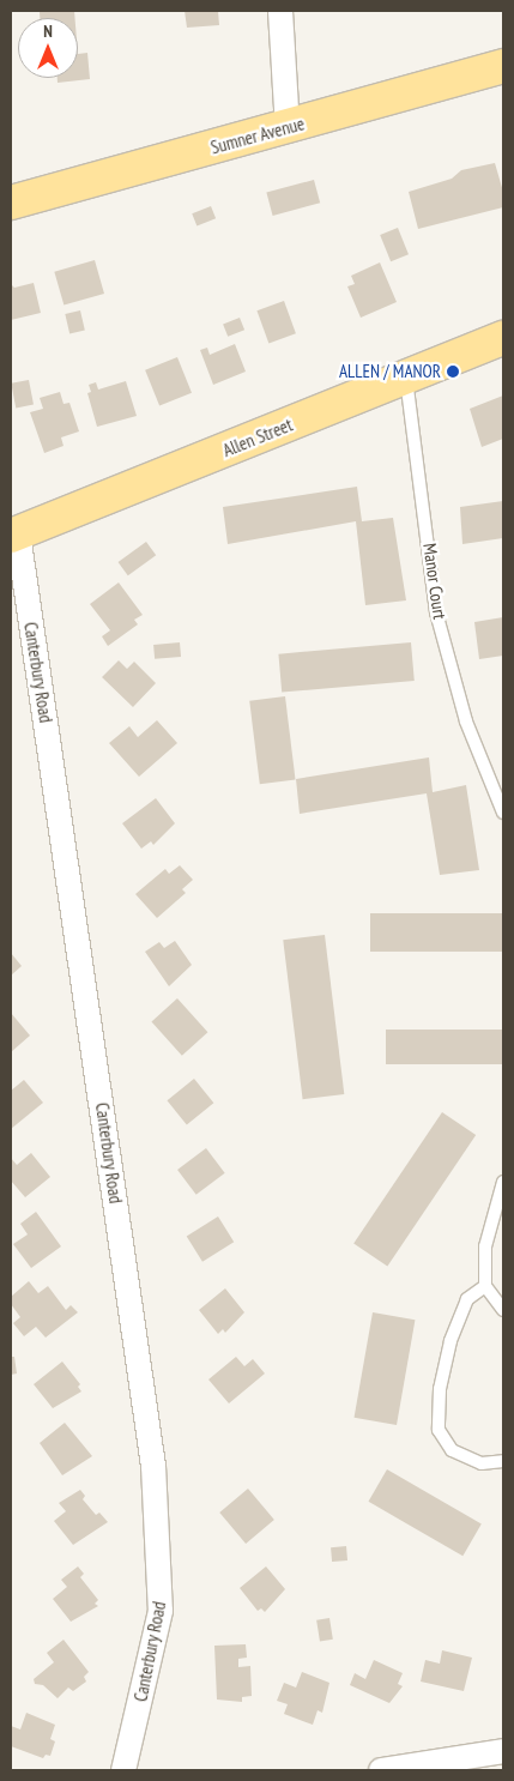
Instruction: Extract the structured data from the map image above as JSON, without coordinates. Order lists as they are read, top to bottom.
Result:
{
  "streets": {
    "main road": ["Sumner Avenue", "Allen Street"],
    "street": ["Canterbury Road"],
    "lane": ["Manor Court"]
  },
  "crossings": [
    ["Allen Street", "Manor Court"],
    ["Allen Street", "Canterbury Road"]
  ],
  "places": ["ALLEN / MANOR"],
  "north": "top"
}
